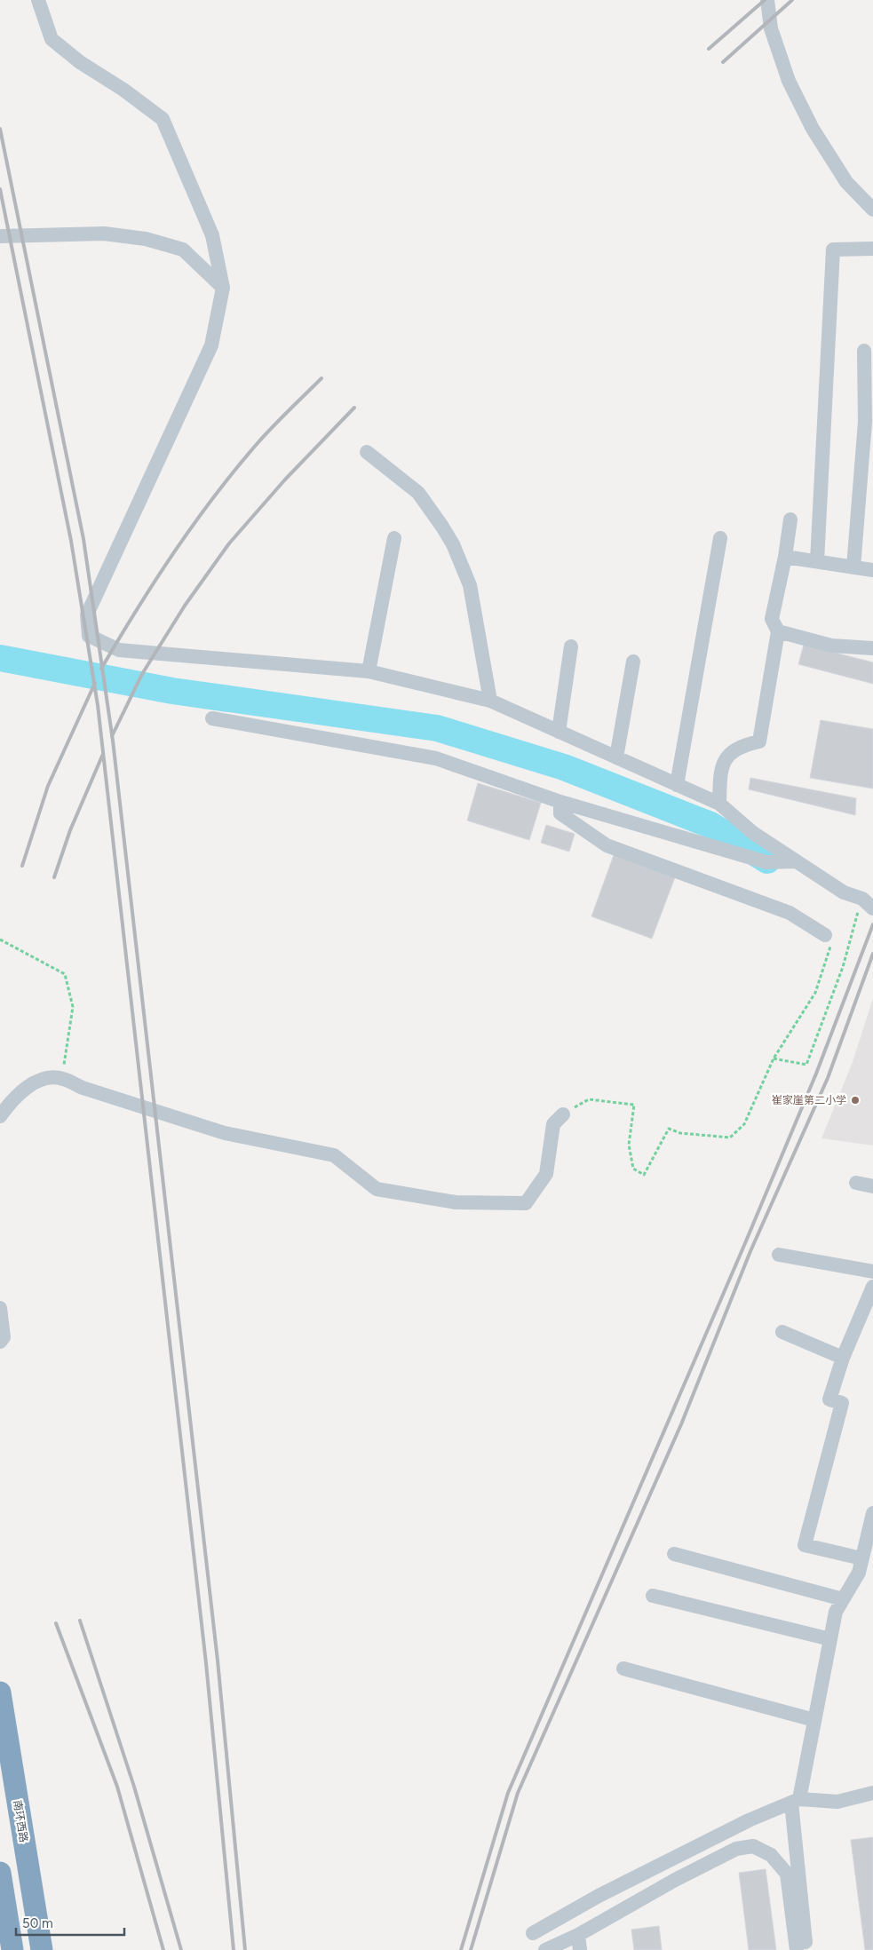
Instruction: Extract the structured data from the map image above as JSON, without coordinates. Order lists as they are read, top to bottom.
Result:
{
  "streets": {
    "highway": ["南环西路"]
  },
  "places": ["崔家崖第二小学"],
  "scale_bar": "50 m"
}
